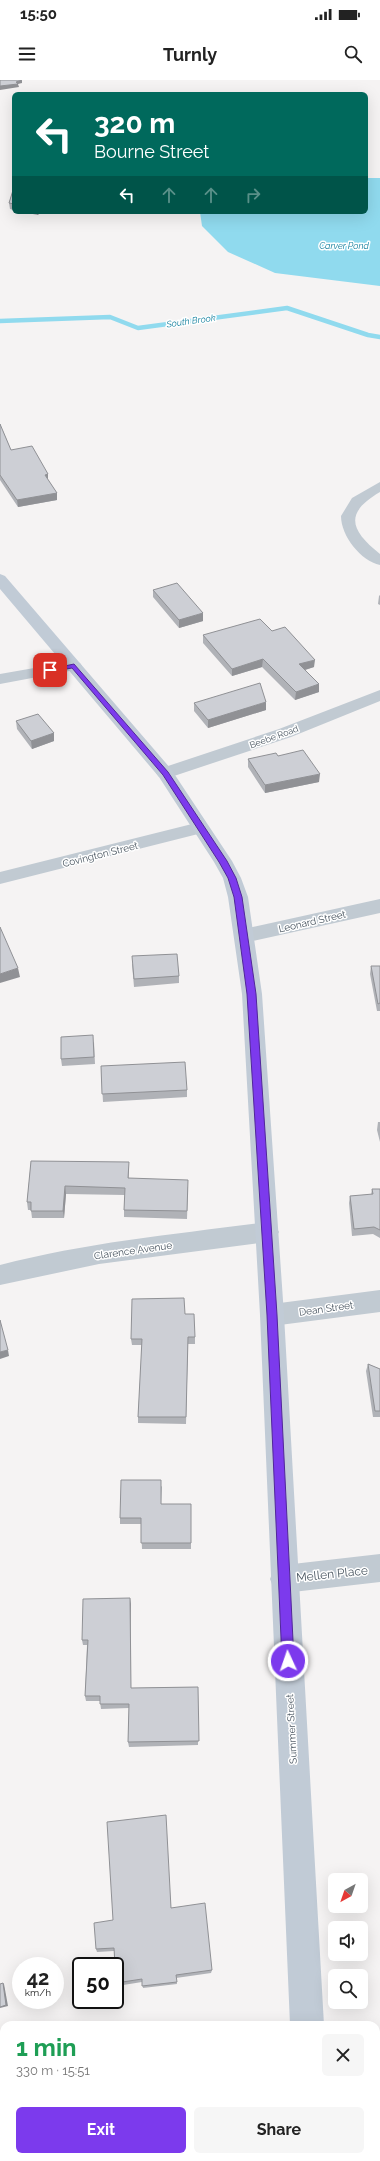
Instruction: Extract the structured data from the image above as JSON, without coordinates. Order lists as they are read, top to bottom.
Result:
{
  "streets": {
    "main road": ["Summer Street"],
    "street": [
      "Beebe Road",
      "Covington Street",
      "Leonard Street",
      "Clarence Avenue",
      "Dean Street",
      "Mellen Place"
    ]
  },
  "crossings": [
    ["Beebe Road", "Summer Street"],
    ["Covington Street", "Summer Street"],
    ["Leonard Street", "Summer Street"],
    ["Clarence Avenue", "Summer Street"],
    ["Dean Street", "Summer Street"],
    ["Mellen Place", "Summer Street"]
  ],
  "water": ["Carver Pond", "South Brook"],
  "north": "bottom left",
  "page": {
    "status": "15:50",
    "header": "Turnly",
    "turn": ["320 m", "Bourne Street"],
    "speed": "42 km/h",
    "limit": "50",
    "heading": ["1 min", "330 m · 15:51"],
    "buttons": ["Exit", "Share"]
  }
}
